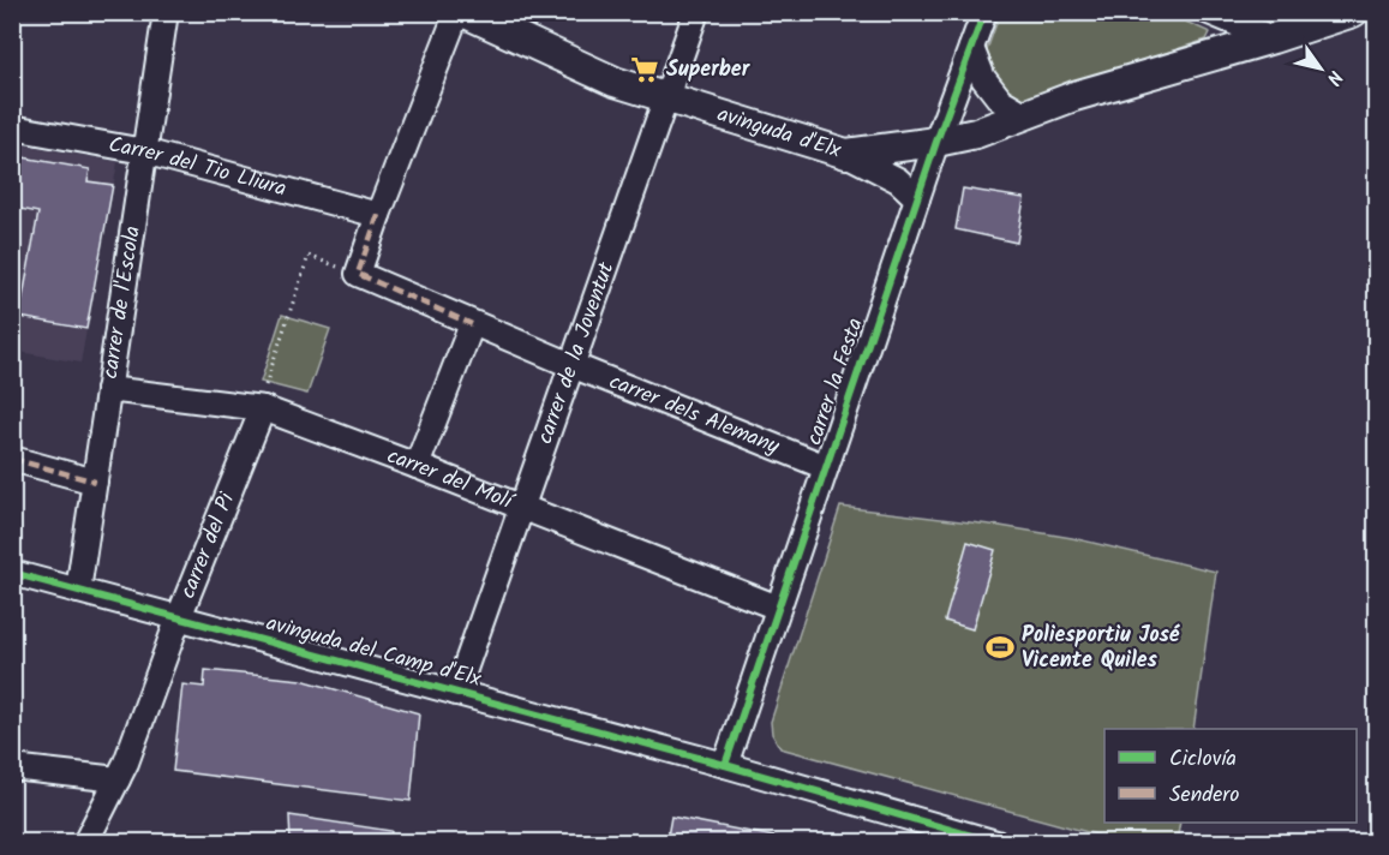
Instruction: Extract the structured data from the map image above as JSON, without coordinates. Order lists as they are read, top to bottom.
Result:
{
  "streets": {
    "main road": ["avinguda d'Elx"],
    "street": [
      "Carrer del Tio Lliura",
      "carrer de l'Escola",
      "carrer de la Joventut",
      "carrer la Festa",
      "carrer dels Alemany",
      "carrer del Molí",
      "carrer del Pi",
      "avinguda del Camp d'Elx"
    ]
  },
  "crossings": [
    ["avinguda d'Elx", "carrer de la Joventut"],
    ["avinguda d'Elx", "carrer la Festa"],
    ["Carrer del Tio Lliura", "carrer de l'Escola"],
    ["carrer de l'Escola", "carrer del Molí"],
    ["carrer de l'Escola", "avinguda del Camp d'Elx"],
    ["carrer de la Joventut", "carrer dels Alemany"],
    ["carrer de la Joventut", "carrer del Molí"],
    ["carrer de la Joventut", "avinguda del Camp d'Elx"],
    ["carrer la Festa", "carrer dels Alemany"],
    ["carrer la Festa", "carrer del Molí"],
    ["carrer la Festa", "avinguda del Camp d'Elx"],
    ["carrer del Molí", "carrer del Pi"],
    ["carrer del Pi", "avinguda del Camp d'Elx"]
  ],
  "places": {
    "supermarket": ["Superber"],
    "sports": ["Poliesportiu José Vicente Quiles"]
  },
  "legend": ["Ciclovía", "Sendero"],
  "north": "bottom right"
}
